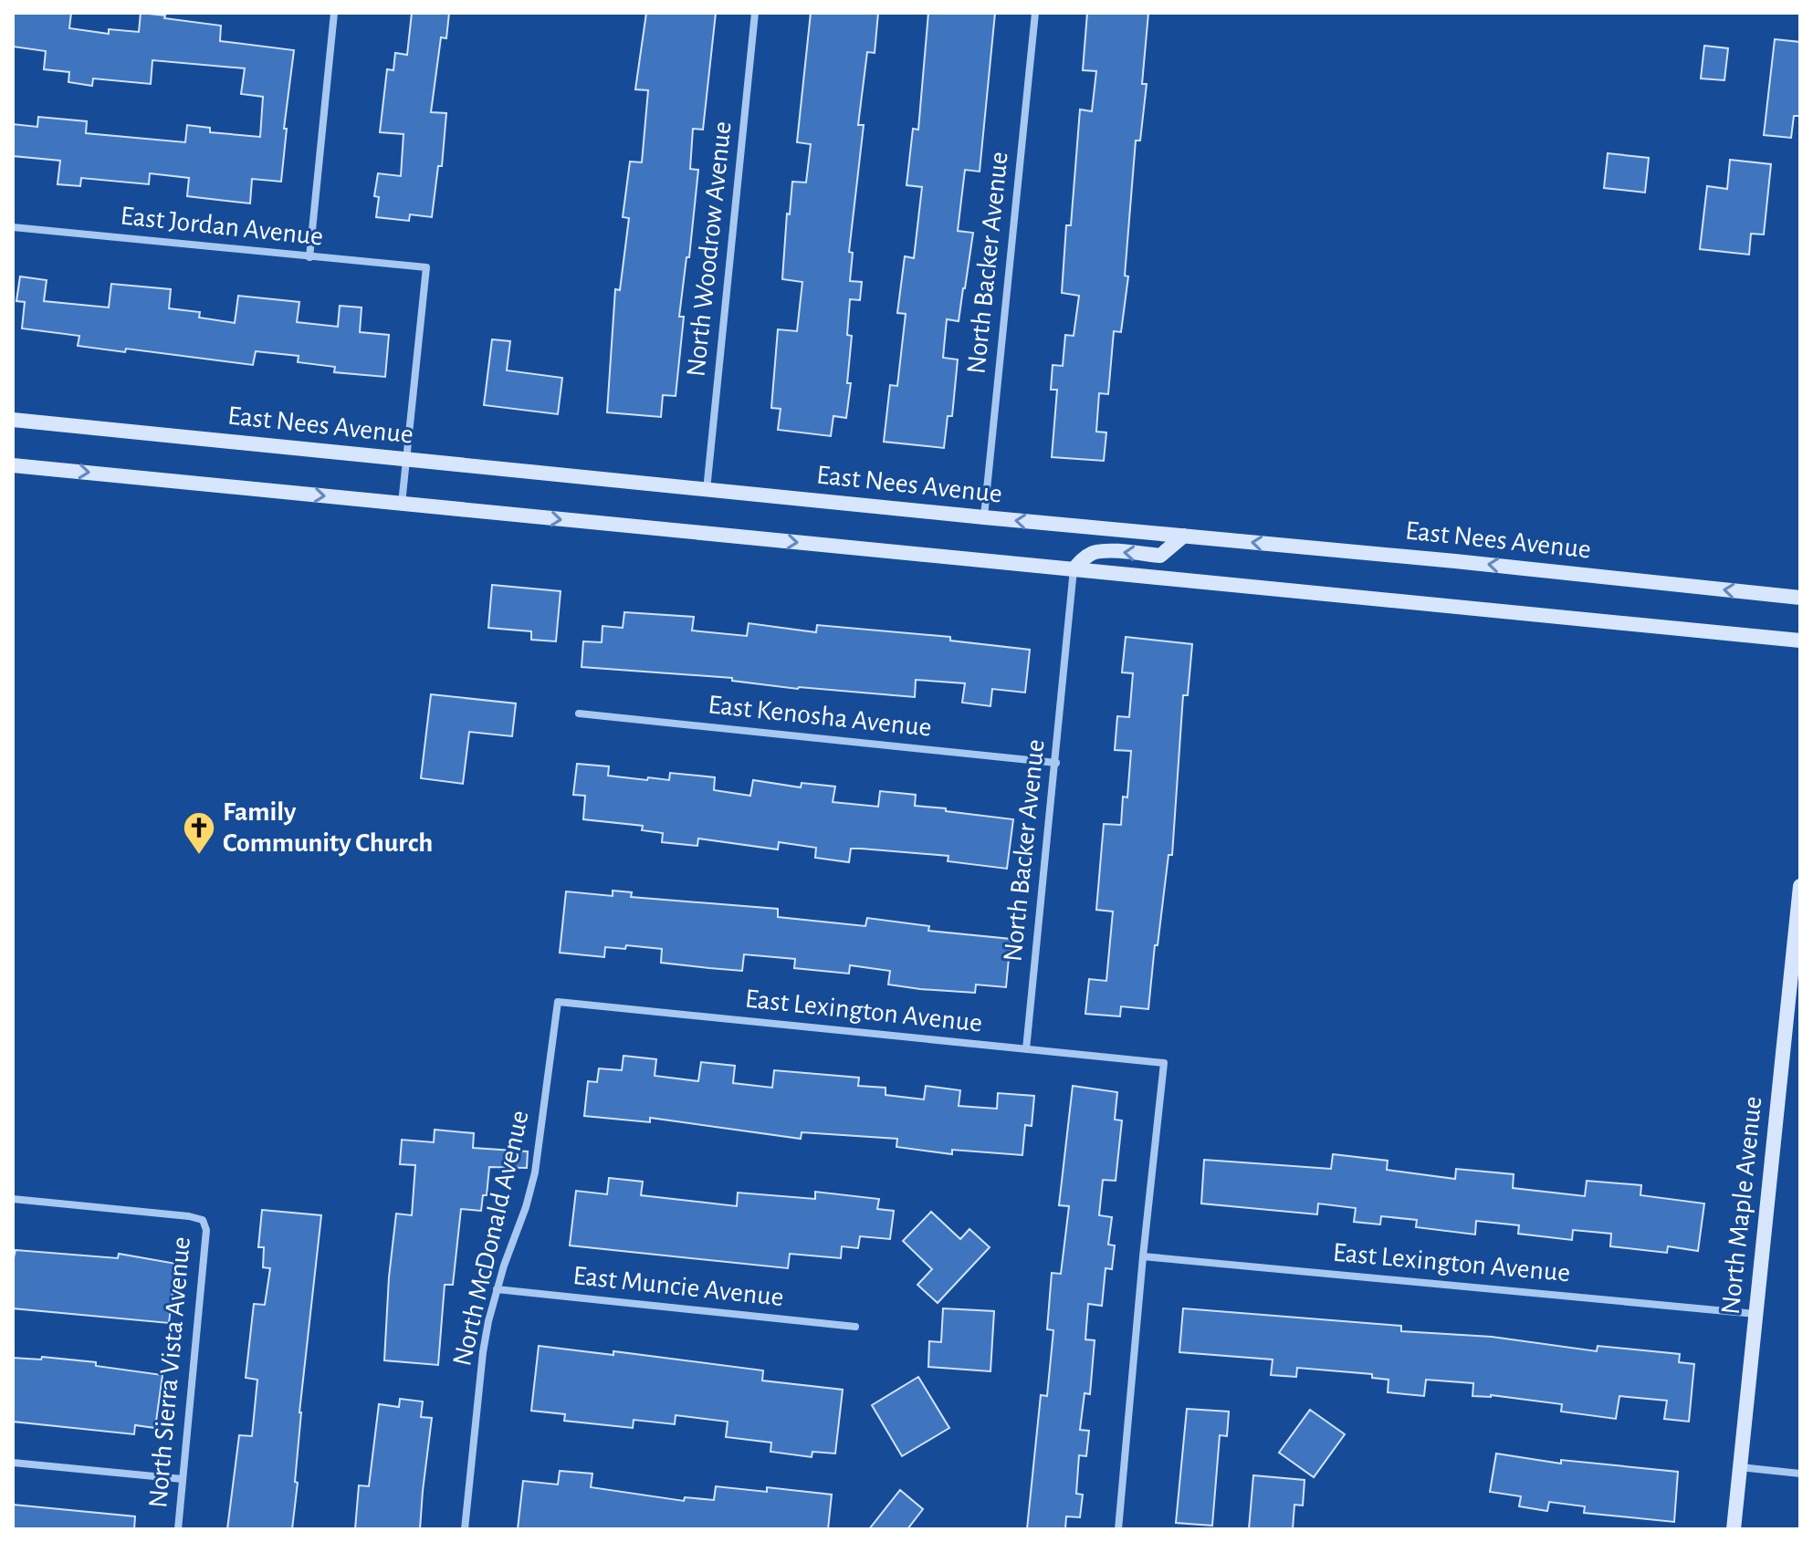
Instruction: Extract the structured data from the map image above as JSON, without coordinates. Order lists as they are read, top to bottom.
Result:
{
  "streets": {
    "main road": ["East Nees Avenue", "North Maple Avenue"],
    "street": [
      "East Jordan Avenue",
      "North Woodrow Avenue",
      "North Backer Avenue",
      "East Kenosha Avenue",
      "East Lexington Avenue",
      "North McDonald Avenue",
      "East Muncie Avenue",
      "North Sierra Vista Avenue"
    ]
  },
  "crossings": [
    ["East Jordan Avenue", "East Nees Avenue"],
    ["North Woodrow Avenue", "East Nees Avenue"],
    ["North Backer Avenue", "East Nees Avenue"],
    ["North Backer Avenue", "East Kenosha Avenue"],
    ["North Backer Avenue", "East Lexington Avenue"],
    ["East Lexington Avenue", "North Maple Avenue"],
    ["East Lexington Avenue", "North McDonald Avenue"],
    ["North McDonald Avenue", "East Muncie Avenue"]
  ],
  "places": {
    "church": ["Family Community Church"]
  }
}
